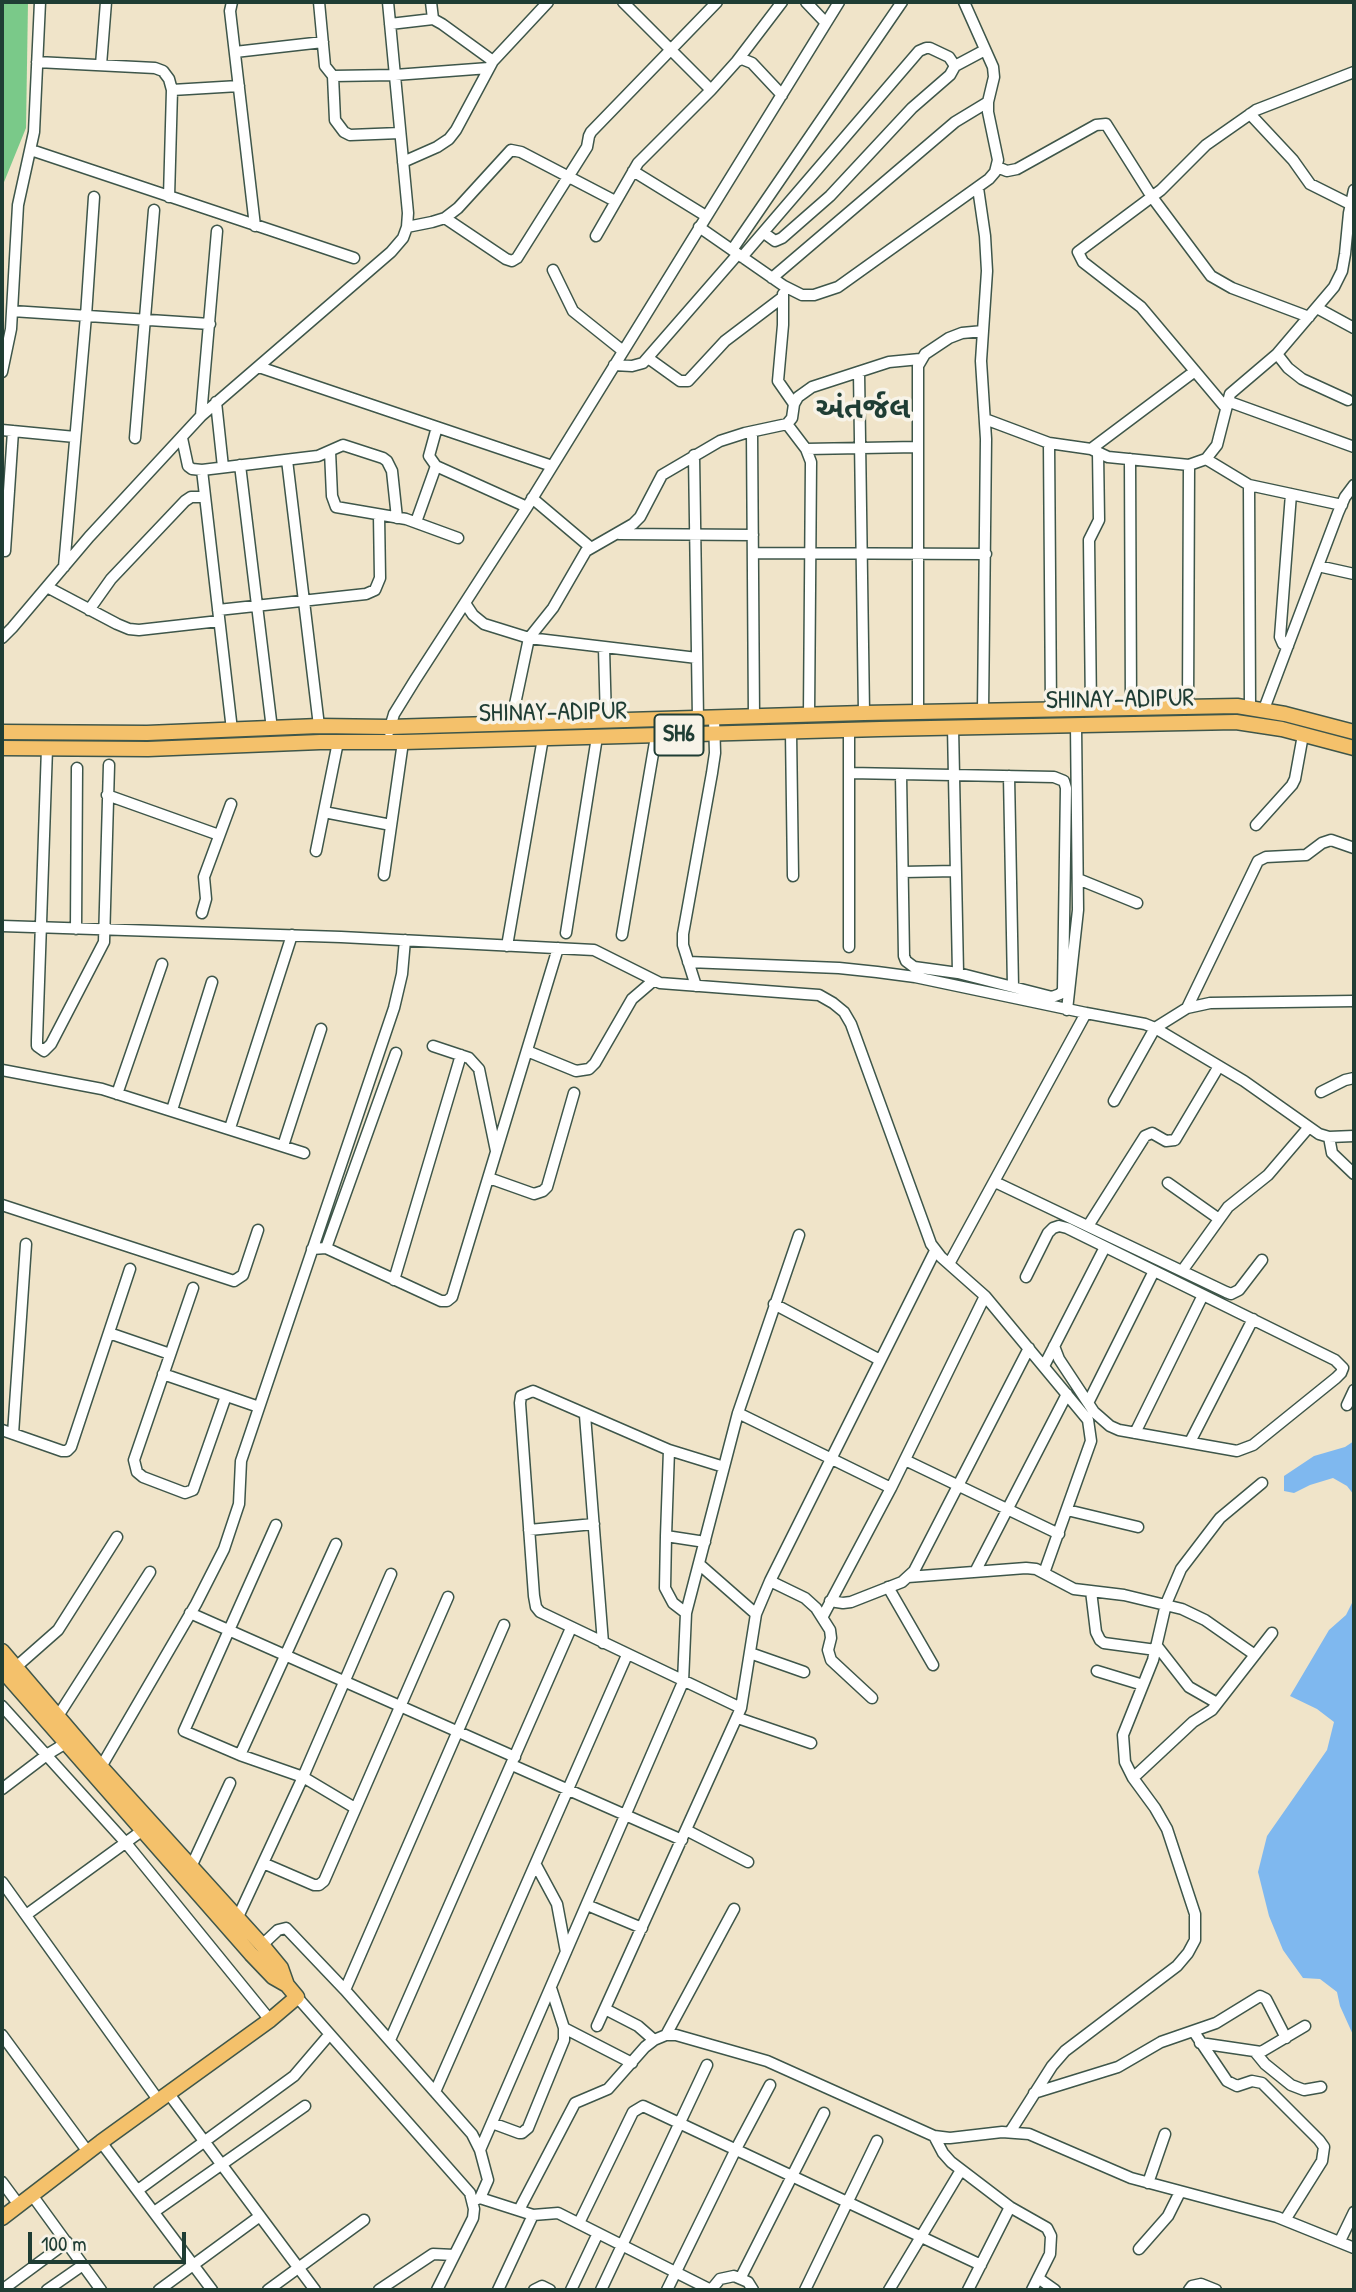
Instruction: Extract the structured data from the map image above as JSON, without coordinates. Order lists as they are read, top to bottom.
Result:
{
  "streets": {
    "main road": ["SHINAY-ADIPUR", "SH6"]
  },
  "districts": ["અંતર્જલ"],
  "scale_bar": "100 m"
}
